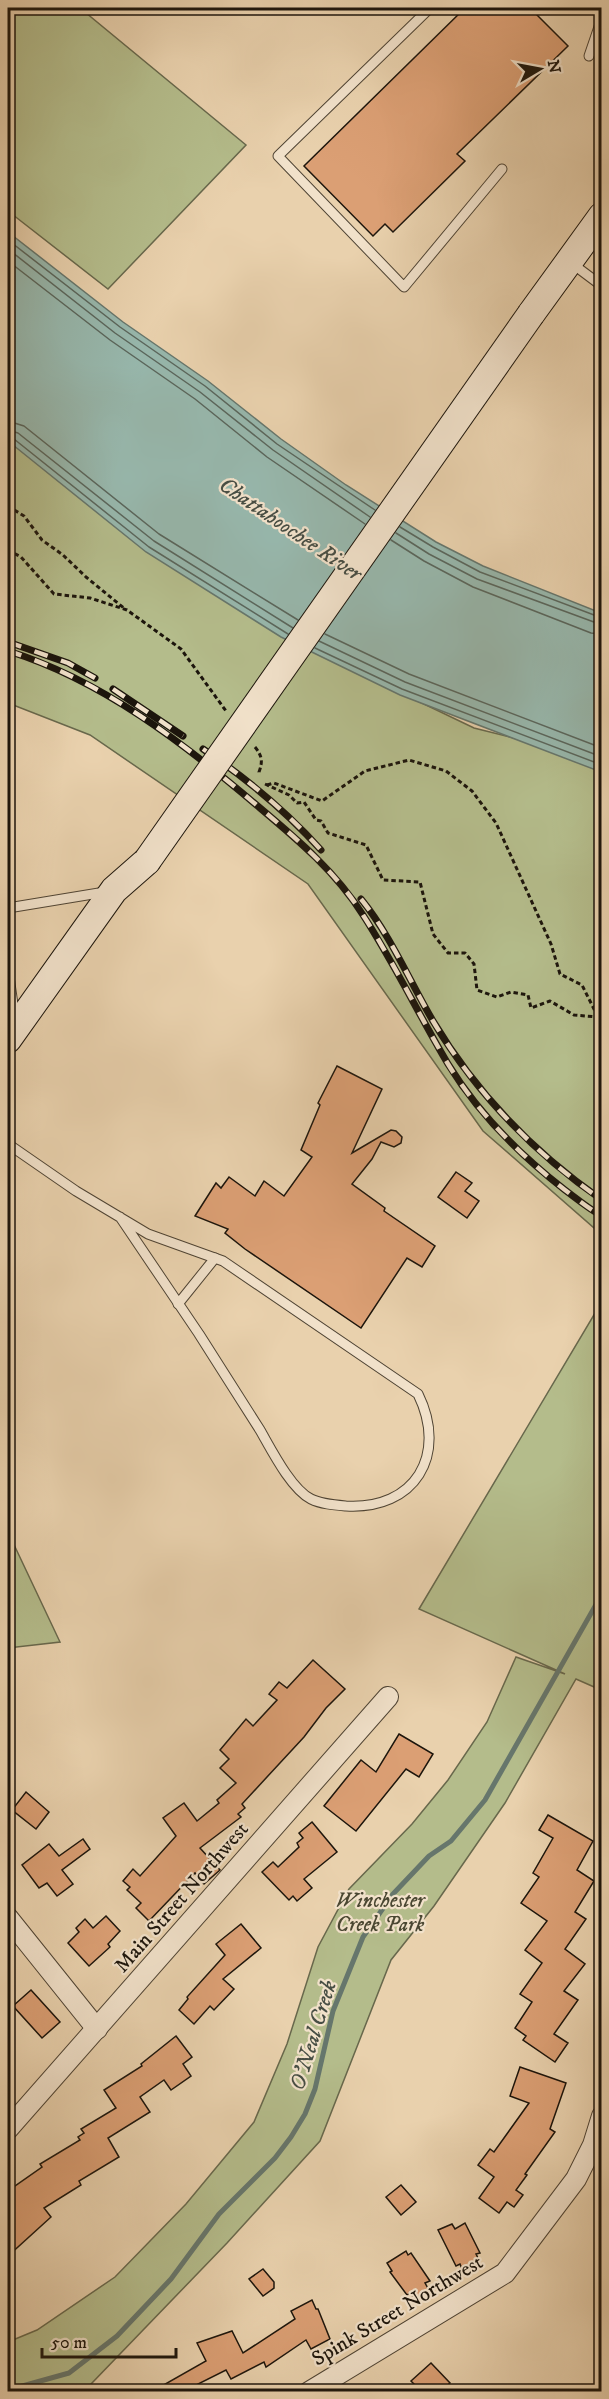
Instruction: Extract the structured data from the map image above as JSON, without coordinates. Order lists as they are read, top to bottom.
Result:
{
  "streets": {
    "street": ["Main Street Northwest", "Spink Street Northwest"]
  },
  "water": ["Chattahoochee River", "O'Neal Creek"],
  "parks": ["Winchester Creek Park"],
  "scale_bar": "50 m",
  "north": "right"
}
